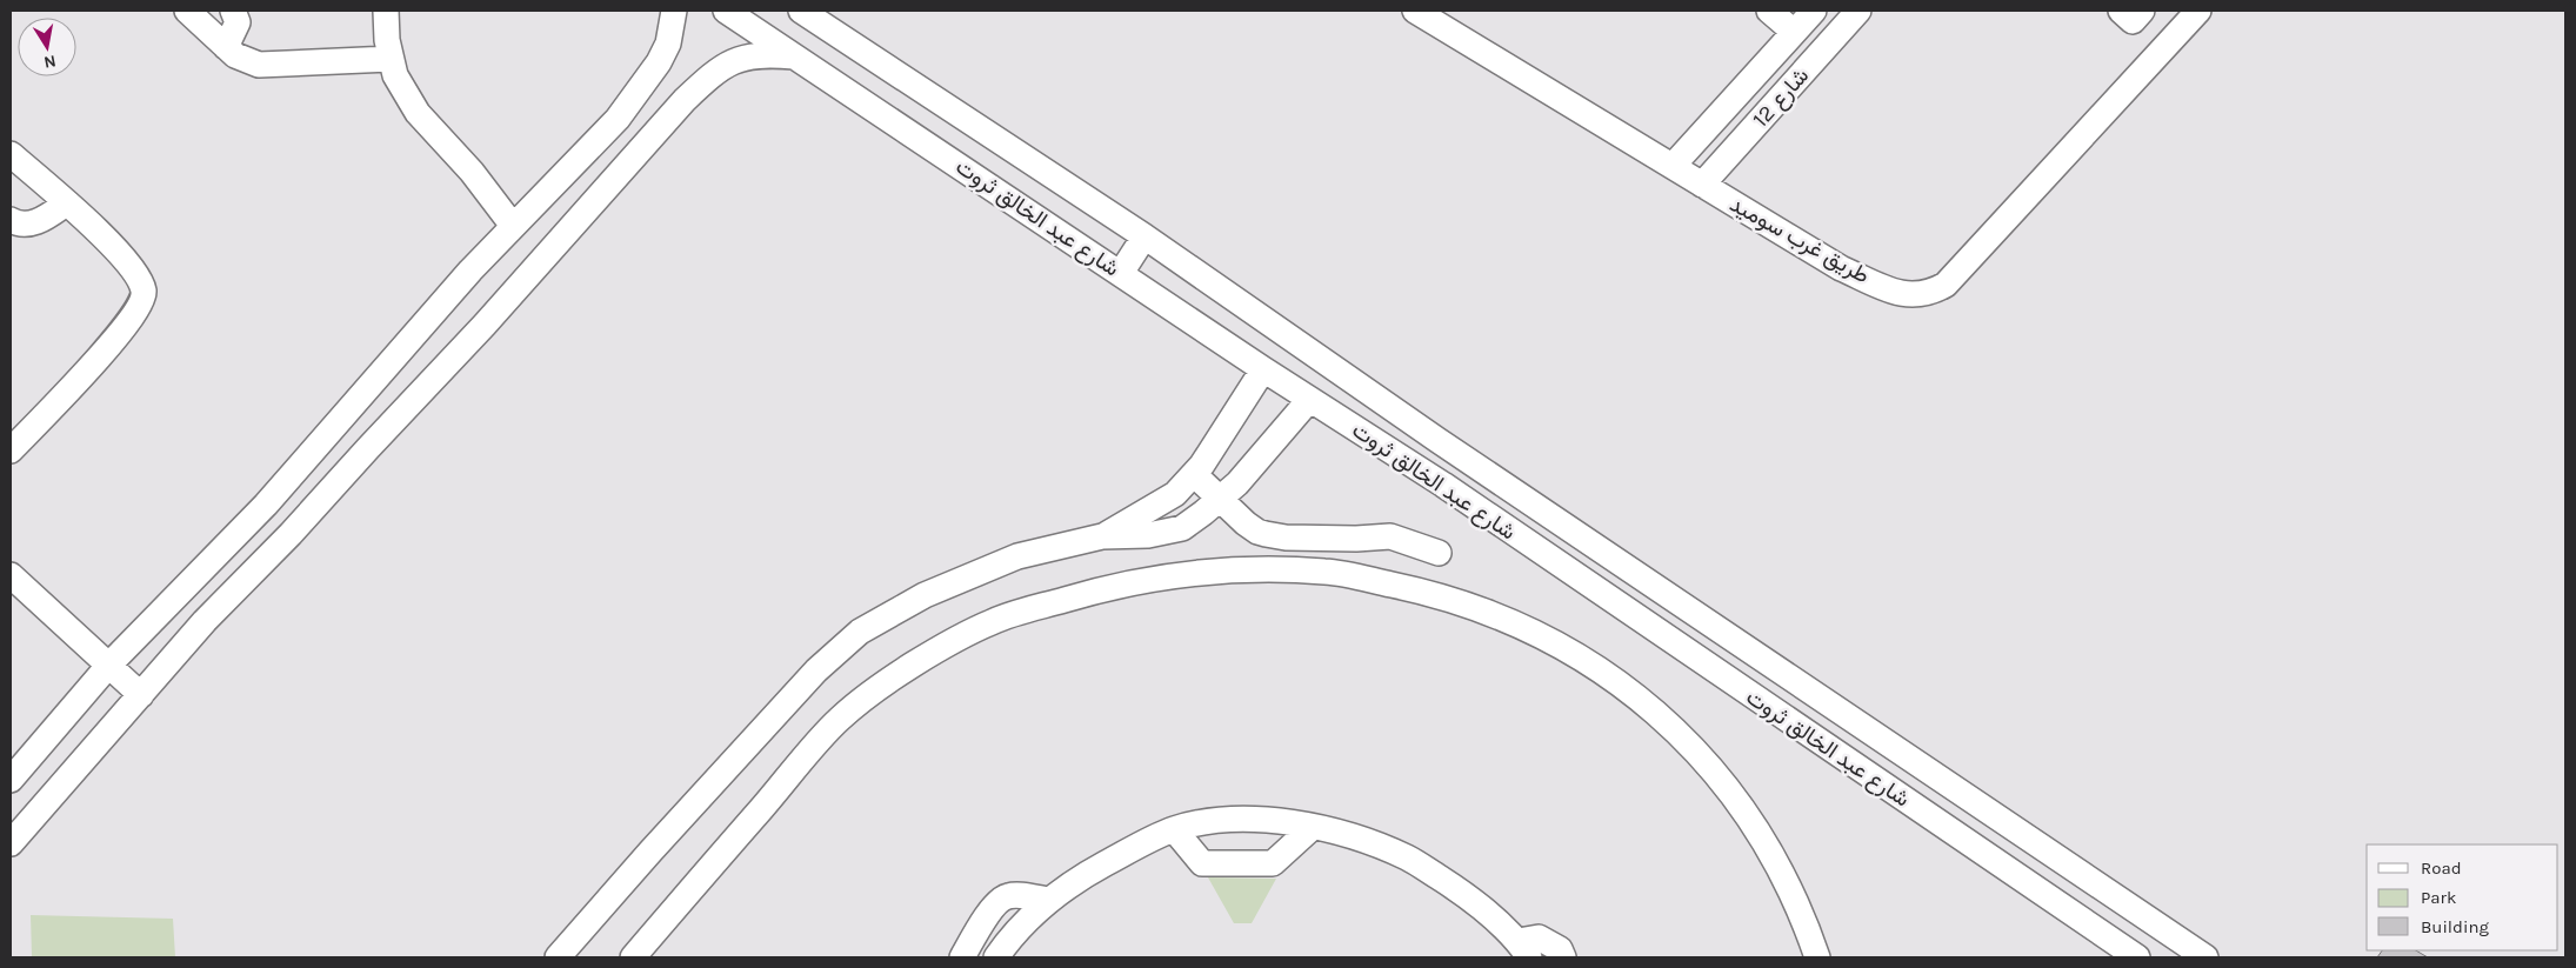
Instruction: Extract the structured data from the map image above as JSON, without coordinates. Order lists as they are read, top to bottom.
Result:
{
  "streets": {
    "street": ["شارع 12", "شارع عبد الخالق ثروت", "طريق غرب سوميد"]
  },
  "crossings": [
    ["شارع 12", "طريق غرب سوميد"]
  ],
  "legend": ["Road", "Park", "Building"],
  "north": "bottom"
}
